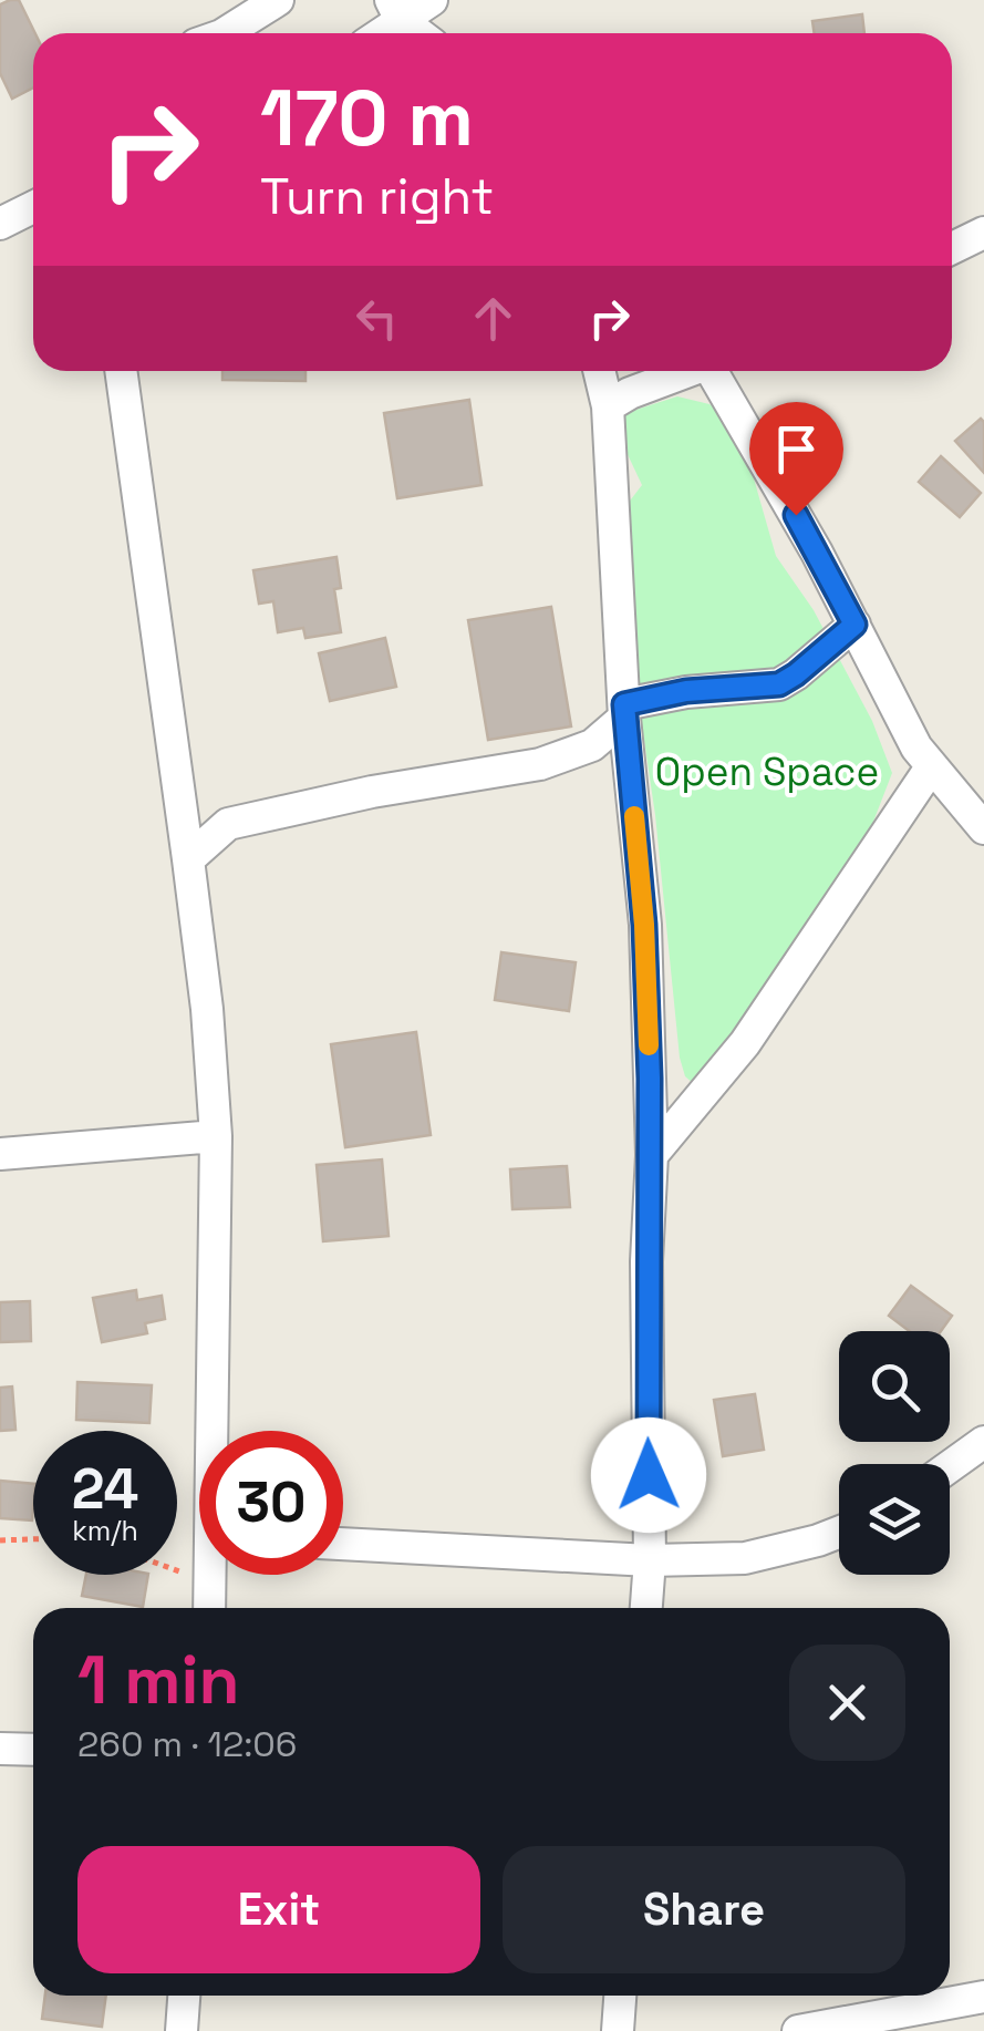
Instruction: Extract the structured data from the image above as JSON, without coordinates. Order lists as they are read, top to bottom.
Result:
{
  "parks": ["Open Space"],
  "page": {
    "turn": ["170 m", "Turn right"],
    "speed": "24 km/h",
    "limit": "30",
    "heading": ["1 min", "260 m · 12:06"],
    "buttons": ["Exit", "Share"]
  }
}
